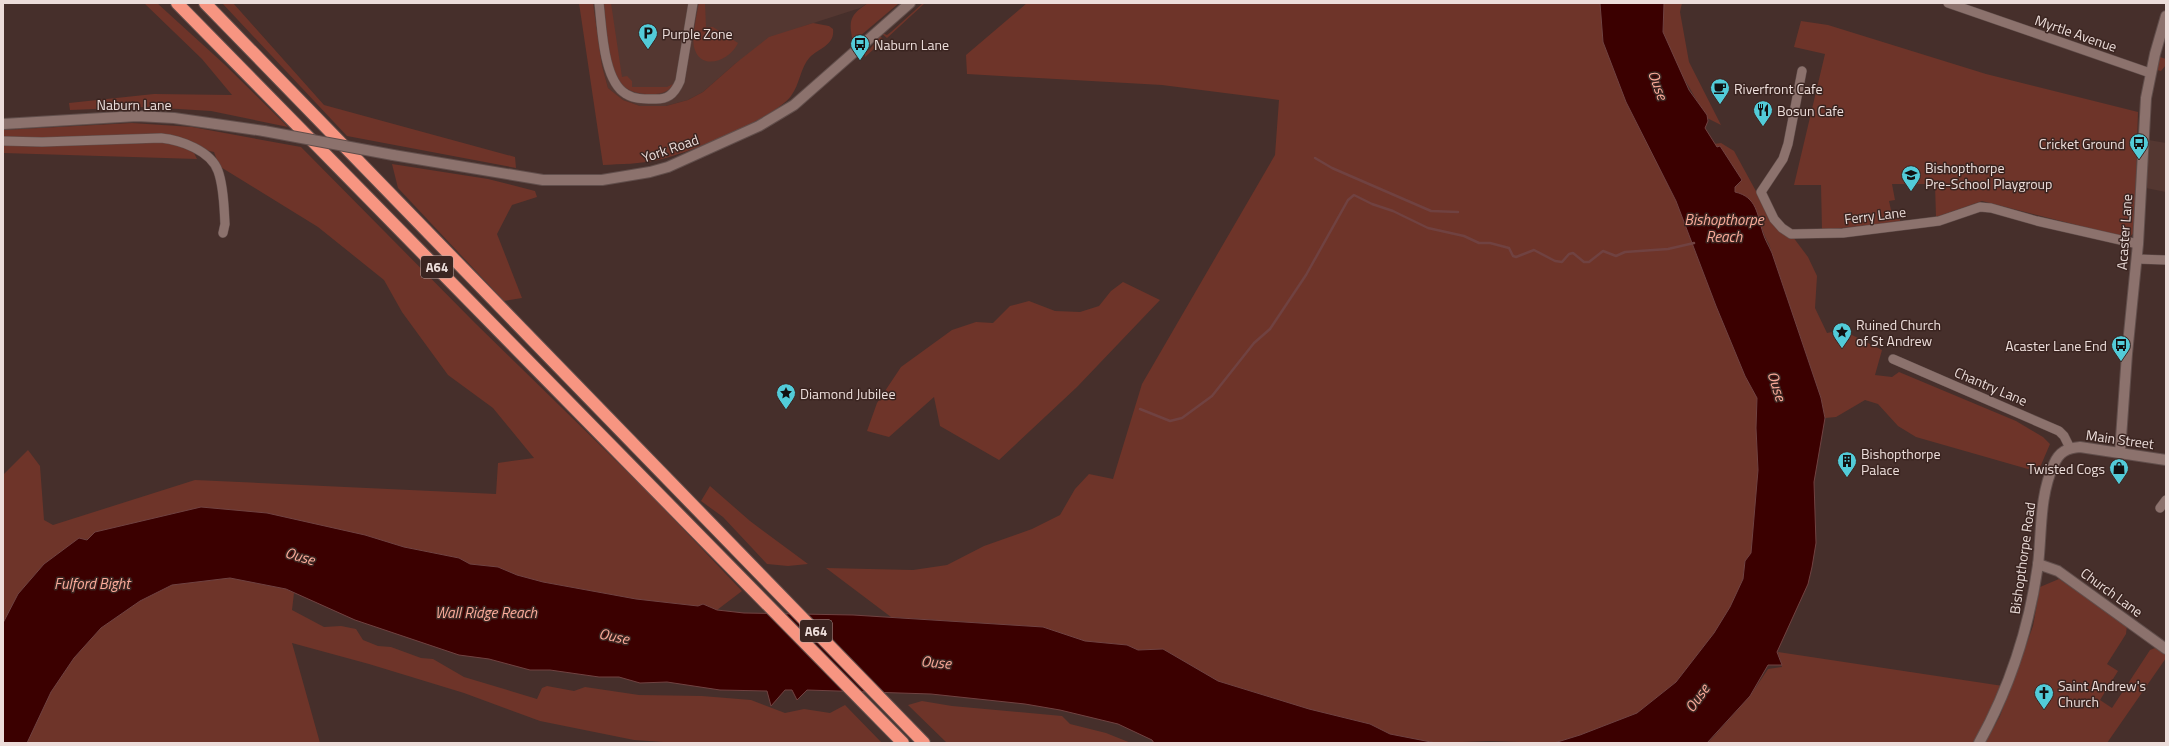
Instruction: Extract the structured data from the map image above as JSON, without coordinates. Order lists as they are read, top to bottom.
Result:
{
  "streets": {
    "highway": ["A64"],
    "street": [
      "Myrtle Avenue",
      "Naburn Lane",
      "York Road",
      "Ferry Lane",
      "Acaster Lane",
      "Chantry Lane",
      "Main Street",
      "Bishopthorpe Road",
      "Church Lane"
    ]
  },
  "crossings": [
    ["Myrtle Avenue", "Acaster Lane"],
    ["Naburn Lane", "York Road"],
    ["Ferry Lane", "Acaster Lane"],
    ["Acaster Lane", "Main Street"],
    ["Chantry Lane", "Main Street"],
    ["Chantry Lane", "Bishopthorpe Road"],
    ["Main Street", "Bishopthorpe Road"],
    ["Bishopthorpe Road", "Church Lane"]
  ],
  "water": [
    "Ouse",
    "Bishopthorpe Reach",
    "Fulford Bight",
    "Wall Ridge Reach"
  ],
  "places": {
    "parking": ["Purple Zone"],
    "bus stop": ["Naburn Lane", "Cricket Ground", "Acaster Lane End"],
    "cafe": ["Riverfront Cafe"],
    "restaurant": ["Bosun Cafe"],
    "school or university": ["Bishopthorpe Pre-School Playgroup"],
    "place": ["Ruined Church of St Andrew", "Diamond Jubilee"],
    "building": ["Bishopthorpe Palace"],
    "shop": ["Twisted Cogs"],
    "church": ["Saint Andrew's Church"]
  }
}
